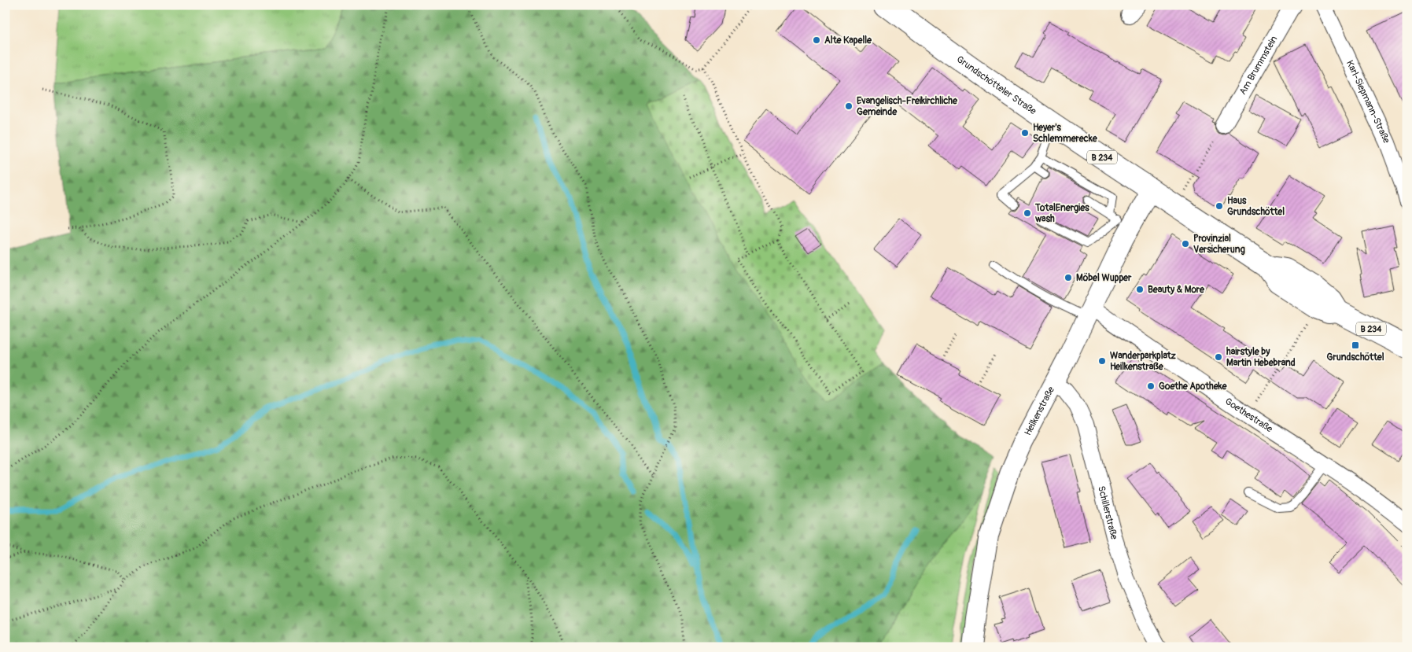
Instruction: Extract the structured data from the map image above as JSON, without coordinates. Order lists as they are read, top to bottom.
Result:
{
  "streets": {
    "main road": ["Grundschötteler Straße", "B 234"],
    "street": [
      "Am Brummstein",
      "Karl-Siepmann-Straße",
      "Heilkenstraße",
      "Goethestraße",
      "Schillerstraße"
    ]
  },
  "crossings": [
    ["Grundschötteler Straße", "Heilkenstraße"],
    ["Heilkenstraße", "Goethestraße"],
    ["Heilkenstraße", "Schillerstraße"]
  ],
  "places": {
    "other": [
      "Alte Kapelle",
      "Evangelisch-Freikirchliche Gemeinde",
      "Heyer's Schlemmerecke",
      "Haus Grundschöttel",
      "TotalEnergies wash",
      "Provinzial Versicherung",
      "Möbel Wupper",
      "Beauty & More",
      "hairstyle by Martin Hebebrand",
      "Wanderparkplatz Heilkenstraße",
      "Goethe Apotheke"
    ],
    "transit": ["Grundschöttel"]
  }
}
